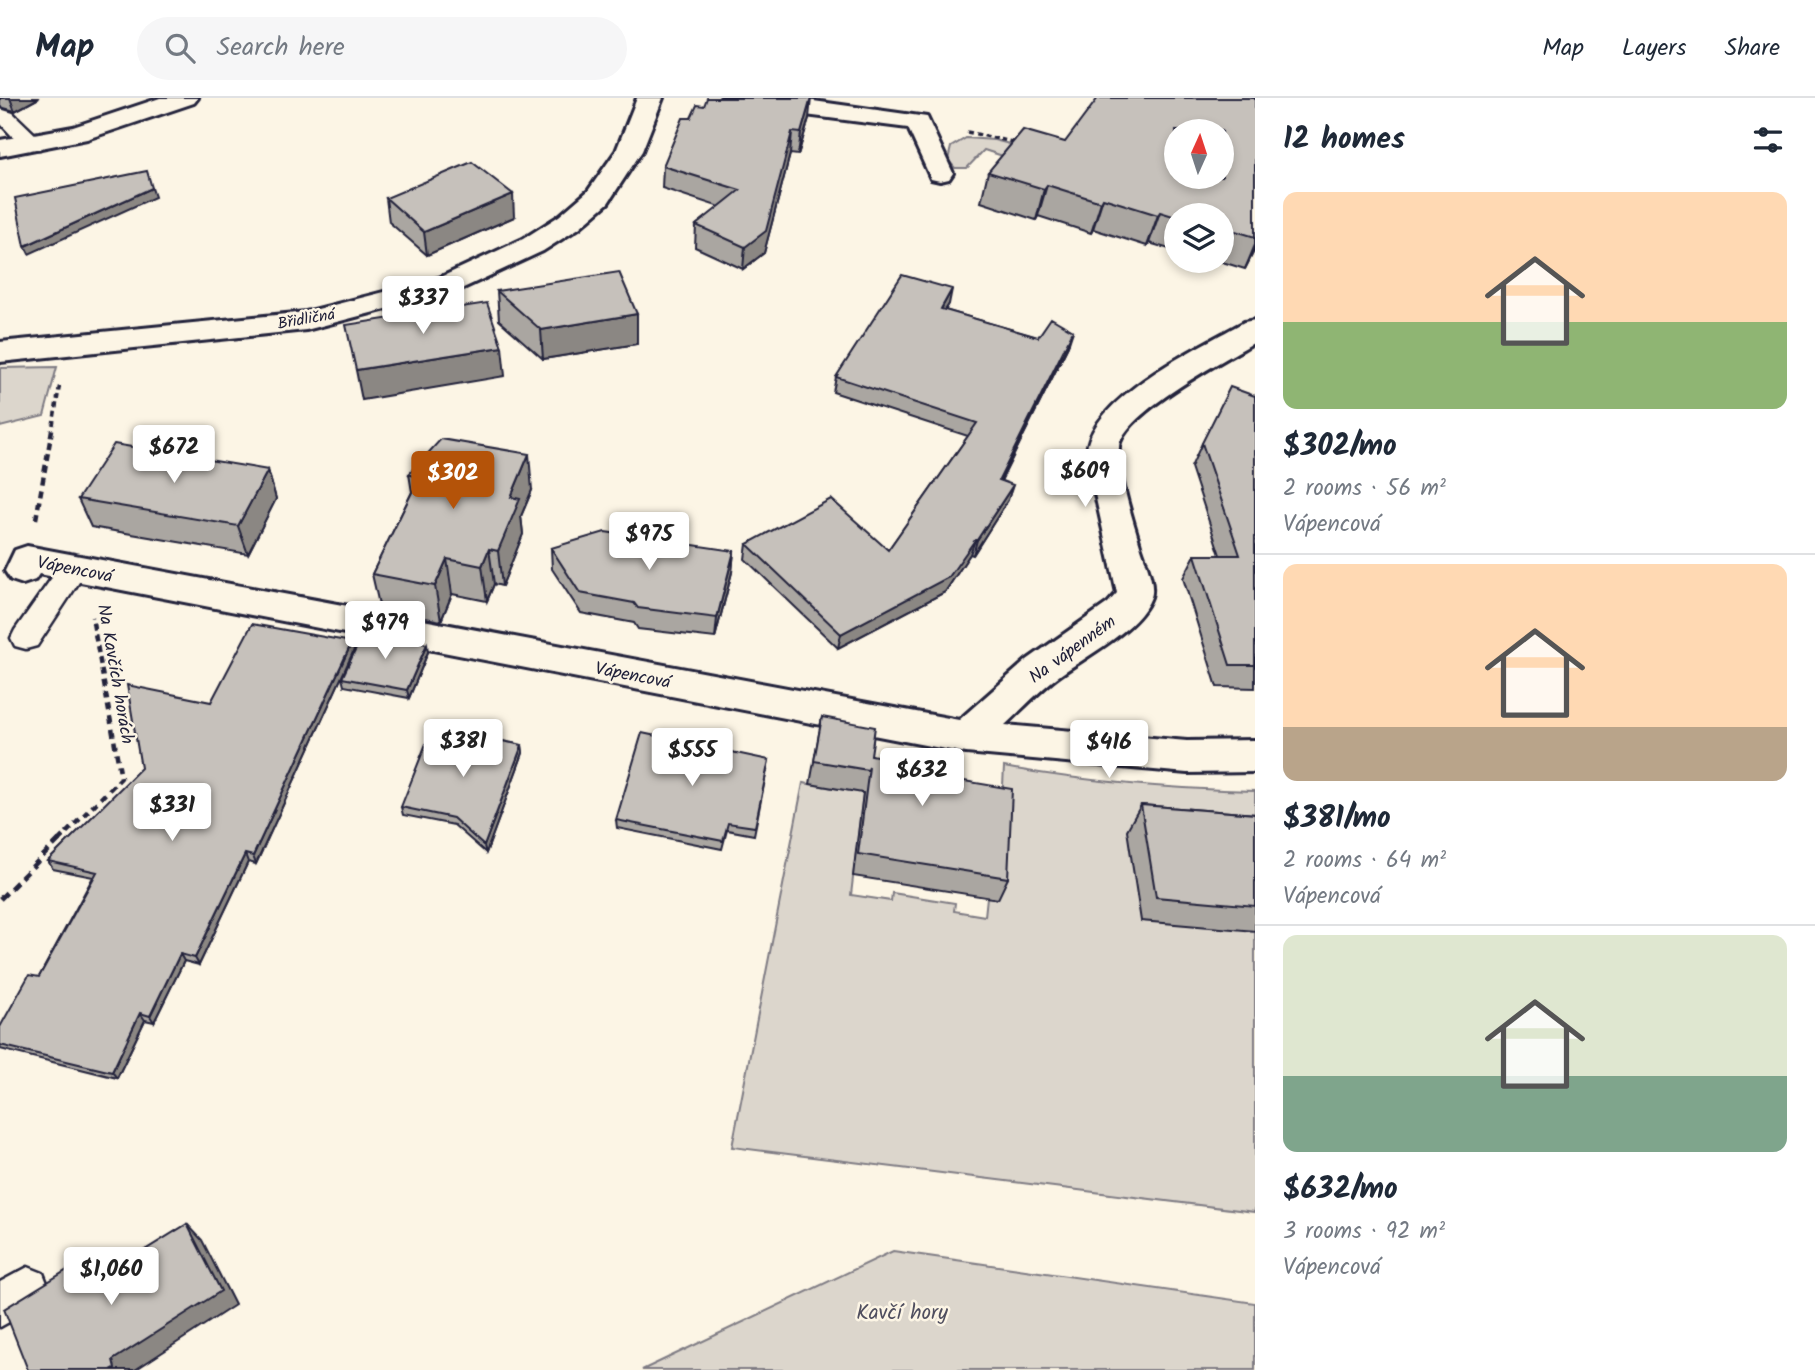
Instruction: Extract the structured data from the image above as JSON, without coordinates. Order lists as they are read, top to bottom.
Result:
{
  "streets": {
    "street": ["Břidličná", "Vápencová", "Na vápenném"],
    "path": ["Na Kavčích horách"]
  },
  "crossings": [
    ["Vápencová", "Na vápenném"],
    ["Vápencová", "Na Kavčích horách"]
  ],
  "parks": ["Kavčí hory"],
  "north": "top",
  "page": {
    "header": "Map",
    "search": "Search here",
    "nav": ["Map", "Layers", "Share"],
    "heading": "12 homes",
    "list": [
      {
        "name": "$302/mo",
        "note": "2 rooms · 56 m² · Vápencová"
      },
      {
        "name": "$381/mo",
        "note": "2 rooms · 64 m² · Vápencová"
      },
      {
        "name": "$632/mo",
        "note": "3 rooms · 92 m² · Vápencová"
      }
    ],
    "price": [
      "$337",
      "$672",
      "$609",
      "$302",
      "$975",
      "$979",
      "$381",
      "$416",
      "$555",
      "$632",
      "$331",
      "$1,060"
    ]
  }
}
